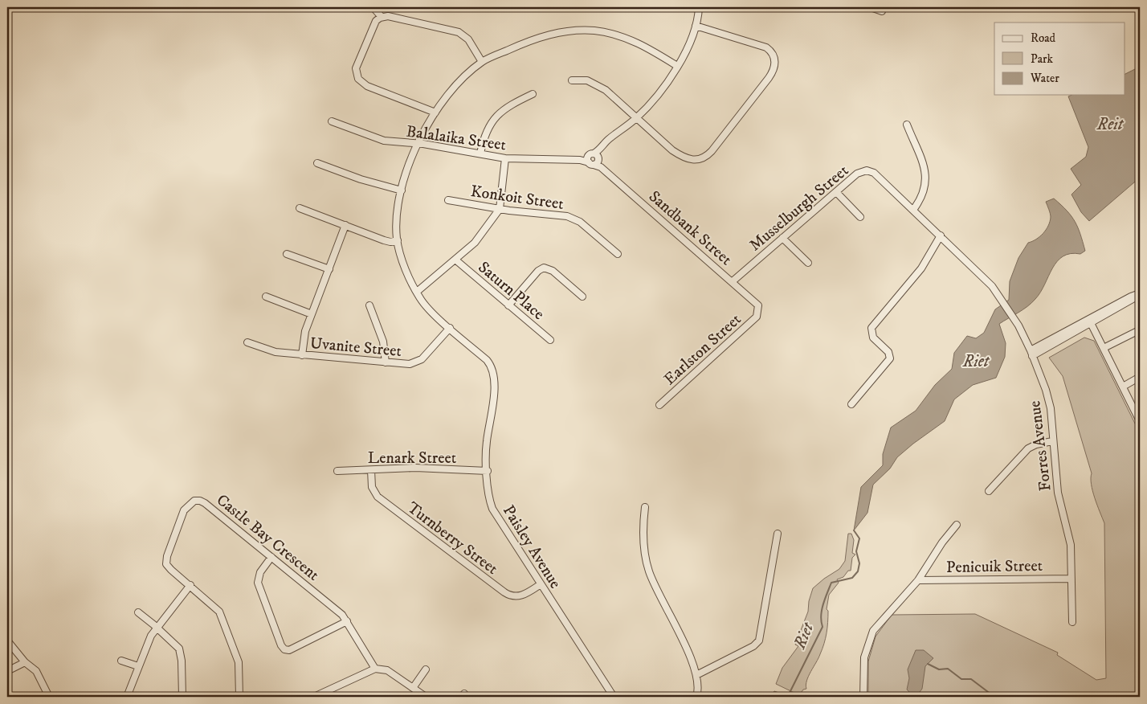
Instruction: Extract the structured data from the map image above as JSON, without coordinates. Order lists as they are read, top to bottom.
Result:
{
  "streets": {
    "street": [
      "Balalaika Street",
      "Konkoit Street",
      "Musselburgh Street",
      "Sandbank Street",
      "Saturn Place",
      "Uvanite Street",
      "Earlston Street",
      "Forres Avenue",
      "Lenark Street",
      "Castle Bay Crescent",
      "Turnberry Street",
      "Paisley Avenue",
      "Penicuik Street"
    ]
  },
  "crossings": [
    ["Balalaika Street", "Sandbank Street"],
    ["Balalaika Street", "Paisley Avenue"],
    ["Musselburgh Street", "Sandbank Street"],
    ["Musselburgh Street", "Forres Avenue"],
    ["Sandbank Street", "Earlston Street"],
    ["Uvanite Street", "Paisley Avenue"],
    ["Forres Avenue", "Penicuik Street"],
    ["Lenark Street", "Turnberry Street"],
    ["Lenark Street", "Paisley Avenue"],
    ["Turnberry Street", "Paisley Avenue"]
  ],
  "water": ["Reit", "Riet"],
  "legend": ["Road", "Park", "Water"]
}
